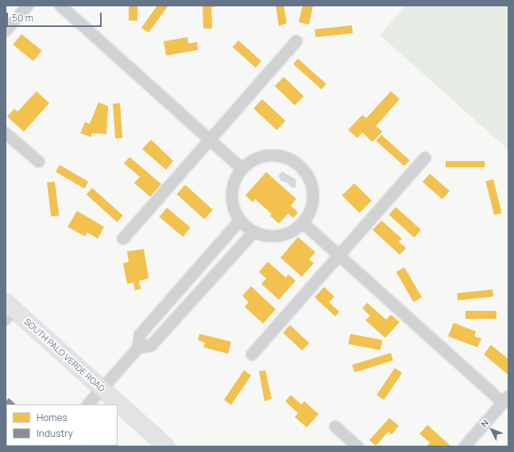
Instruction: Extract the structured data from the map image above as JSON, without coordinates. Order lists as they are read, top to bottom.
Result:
{
  "streets": {
    "main road": ["SOUTH PALO VERDE ROAD"]
  },
  "legend": ["Homes", "Industry"],
  "scale_bar": "50 m",
  "north": "top left"
}
